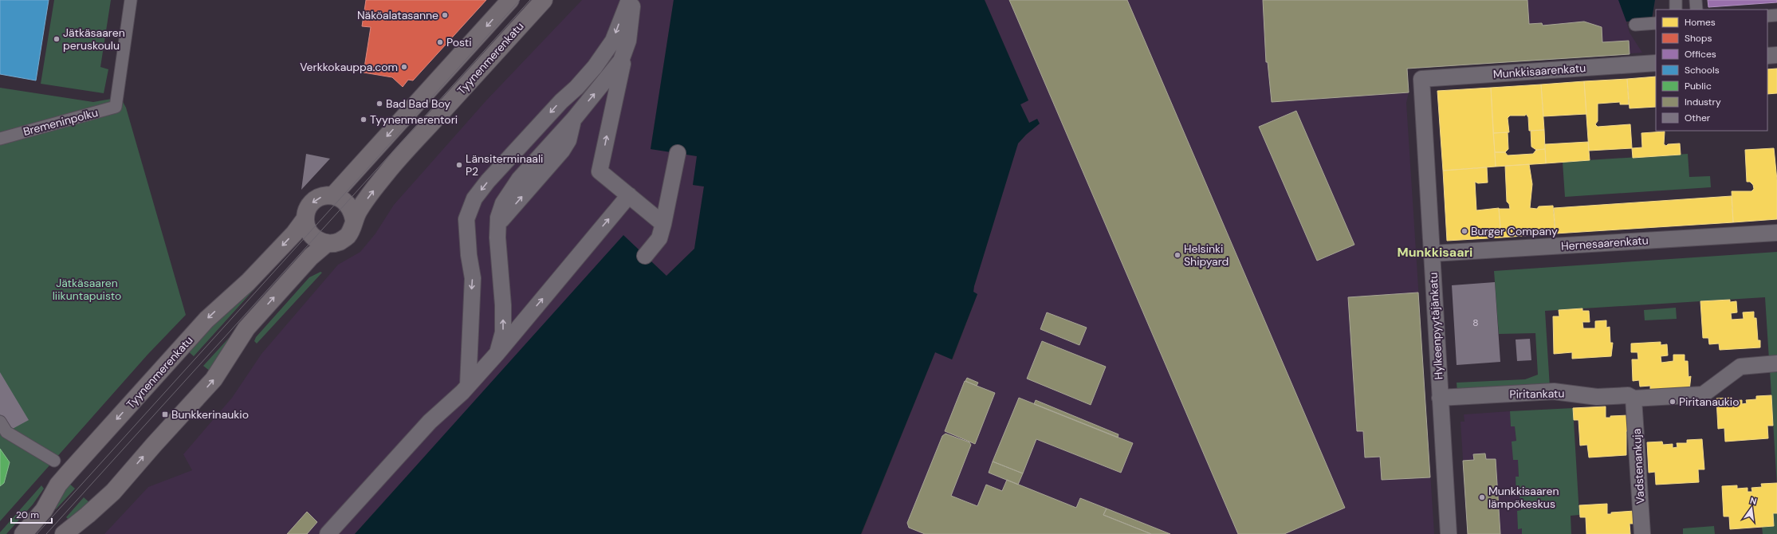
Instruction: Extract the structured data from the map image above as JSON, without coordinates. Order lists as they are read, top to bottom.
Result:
{
  "streets": {
    "main road": ["Tyynenmerenkatu"],
    "street": [
      "Munkkisaarenkatu",
      "Bremeninpolku",
      "Hernesaarenkatu",
      "Hylkeenpyytäjänkatu",
      "Piritankatu",
      "Vadstenankuja"
    ]
  },
  "crossings": [
    ["Munkkisaarenkatu", "Hylkeenpyytäjänkatu"],
    ["Hernesaarenkatu", "Hylkeenpyytäjänkatu"],
    ["Hylkeenpyytäjänkatu", "Piritankatu"],
    ["Piritankatu", "Vadstenankuja"]
  ],
  "districts": ["Munkkisaari"],
  "parks": ["Jätkäsaaren liikuntapuisto"],
  "places": {
    "other": [
      "Näköalatasanne",
      "Jätkäsaaren peruskoulu",
      "Posti",
      "Verkkokauppa.com",
      "Bad Bad Boy",
      "Tyynenmerentori",
      "Länsiterminaali P2",
      "Burger Company",
      "Helsinki Shipyard",
      "Piritanaukio",
      "Munkkisaaren lämpökeskus"
    ],
    "transit": ["Bunkkerinaukio"]
  },
  "house_numbers": ["8"],
  "legend": [
    "Homes",
    "Shops",
    "Offices",
    "Schools",
    "Public",
    "Industry",
    "Other"
  ],
  "scale_bar": "20 m",
  "north": "top"
}
